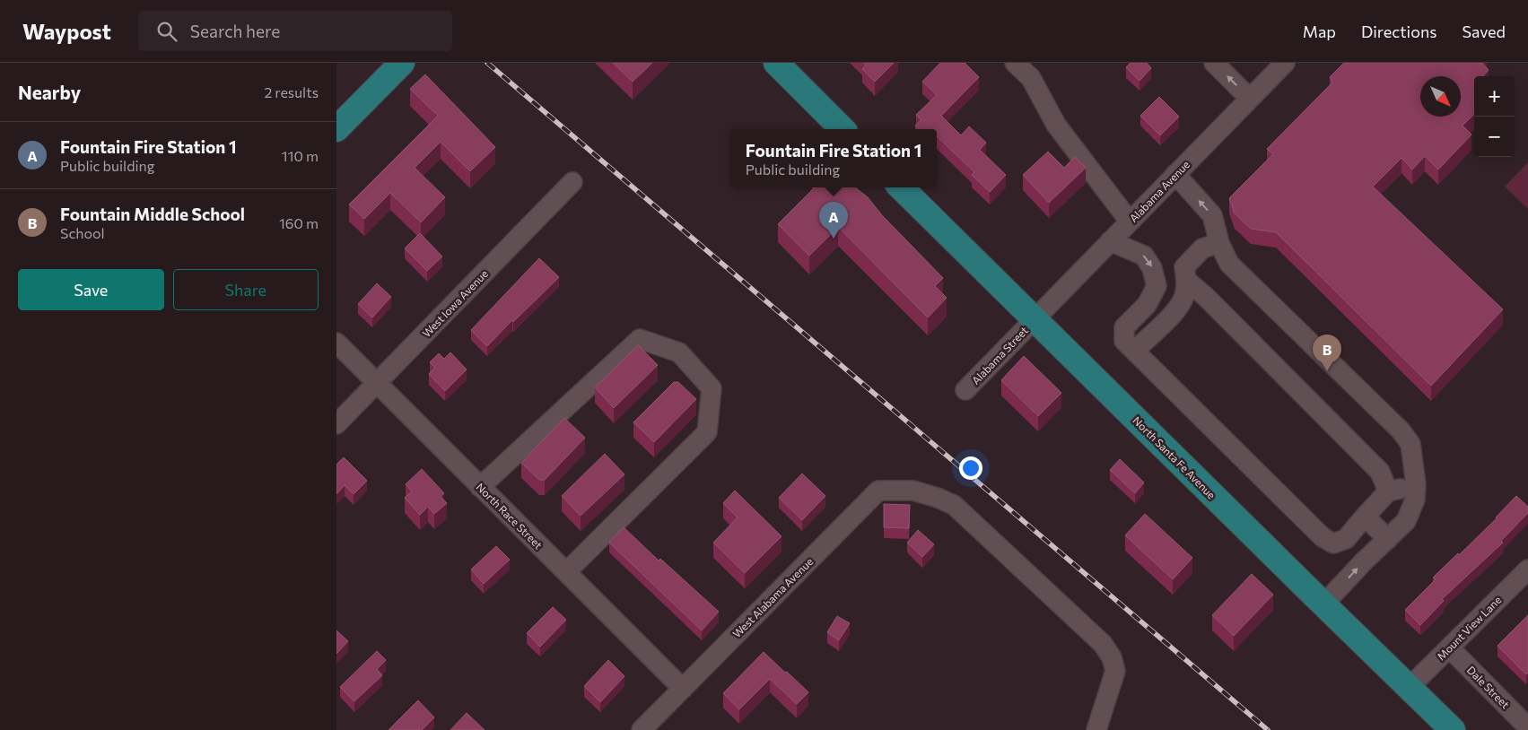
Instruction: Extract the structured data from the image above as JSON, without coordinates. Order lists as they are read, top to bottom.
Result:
{
  "streets": {
    "main road": ["North Santa Fe Avenue"],
    "street": [
      "Alabama Avenue",
      "West Iowa Avenue",
      "Alabama Street",
      "North Race Street",
      "West Alabama Avenue",
      "Mount View Lane",
      "Dale Street"
    ]
  },
  "crossings": [
    ["Alabama Avenue", "Alabama Street"],
    ["Alabama Avenue", "North Santa Fe Avenue"],
    ["West Iowa Avenue", "North Race Street"],
    ["Alabama Street", "North Santa Fe Avenue"],
    ["North Santa Fe Avenue", "Mount View Lane"],
    ["North Race Street", "West Alabama Avenue"],
    ["Mount View Lane", "Dale Street"]
  ],
  "north": "bottom right",
  "page": {
    "header": "Waypost",
    "search": "Search here",
    "nav": ["Map", "Directions", "Saved"],
    "heading": ["Nearby", "2 results"],
    "map_buttons": ["+", "−"],
    "list": [
      {
        "mark": "A",
        "name": "Fountain Fire Station 1",
        "note": "Public building",
        "value": "110 m"
      },
      {
        "mark": "B",
        "name": "Fountain Middle School",
        "note": "School",
        "value": "160 m"
      }
    ],
    "popup": ["Fountain Fire Station 1", "Public building"],
    "pins": ["A", "B"],
    "buttons": ["Save", "Share"]
  }
}
